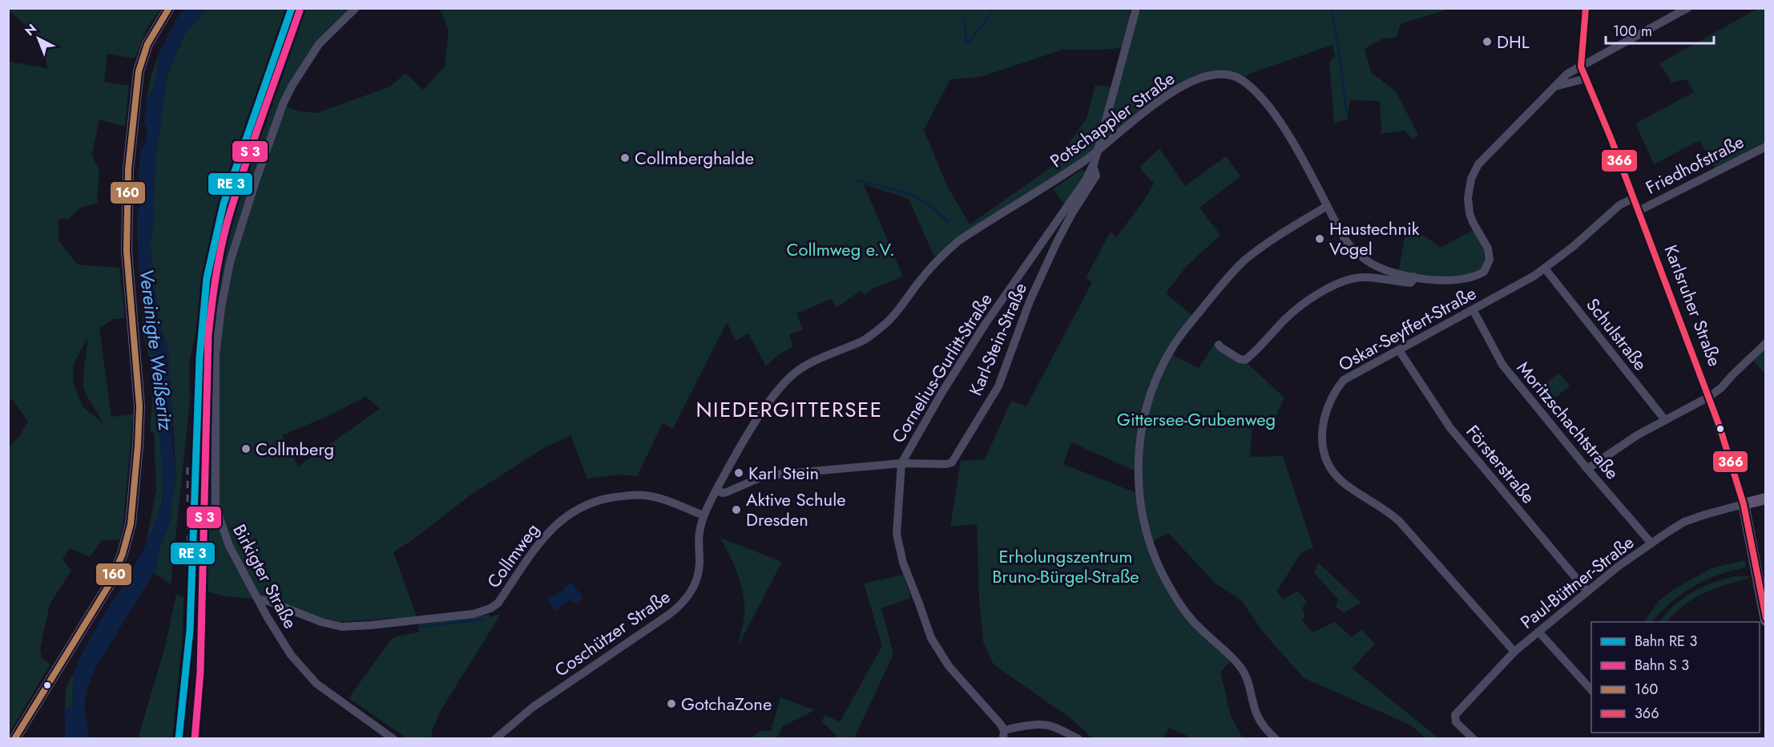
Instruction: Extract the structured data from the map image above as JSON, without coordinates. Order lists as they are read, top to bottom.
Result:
{
  "streets": {
    "main road": ["Karlsruher Straße"],
    "street": [
      "Potschappler Straße",
      "Friedhofstraße",
      "Oskar-Seyffert-Straße",
      "Schulstraße",
      "Karl-Stein-Straße",
      "Cornelius-Gurlitt-Straße",
      "Moritzschachtstraße",
      "Försterstraße",
      "Collmweg",
      "Birkigter Straße",
      "Paul-Büttner-Straße",
      "Coschützer Straße"
    ]
  },
  "crossings": [
    ["Potschappler Straße", "Karlsruher Straße"],
    ["Potschappler Straße", "Karl-Stein-Straße"],
    ["Potschappler Straße", "Cornelius-Gurlitt-Straße"],
    ["Potschappler Straße", "Collmweg"],
    ["Potschappler Straße", "Coschützer Straße"],
    ["Friedhofstraße", "Karlsruher Straße"],
    ["Karlsruher Straße", "Oskar-Seyffert-Straße"],
    ["Karlsruher Straße", "Paul-Büttner-Straße"],
    ["Oskar-Seyffert-Straße", "Schulstraße"],
    ["Oskar-Seyffert-Straße", "Moritzschachtstraße"],
    ["Oskar-Seyffert-Straße", "Försterstraße"],
    ["Oskar-Seyffert-Straße", "Paul-Büttner-Straße"],
    ["Karl-Stein-Straße", "Cornelius-Gurlitt-Straße"],
    ["Moritzschachtstraße", "Paul-Büttner-Straße"],
    ["Försterstraße", "Paul-Büttner-Straße"],
    ["Collmweg", "Birkigter Straße"]
  ],
  "districts": ["NIEDERGITTERSEE"],
  "water": ["Vereinigte Weißeritz"],
  "parks": ["Collmweg e.V.", "Gittersee-Grubenweg", "Erholungszentrum Bruno-Bürgel-Straße"],
  "places": [
    "DHL",
    "Collmberghalde",
    "Haustechnik Vogel",
    "Collmberg",
    "Karl Stein",
    "Aktive Schule Dresden",
    "GotchaZone"
  ],
  "lines": ["transit line 160", "transit line 366"],
  "legend": [
    "Bahn RE 3",
    "Bahn S 3",
    "160",
    "366"
  ],
  "scale_bar": "100 m",
  "north": "top left"
}
